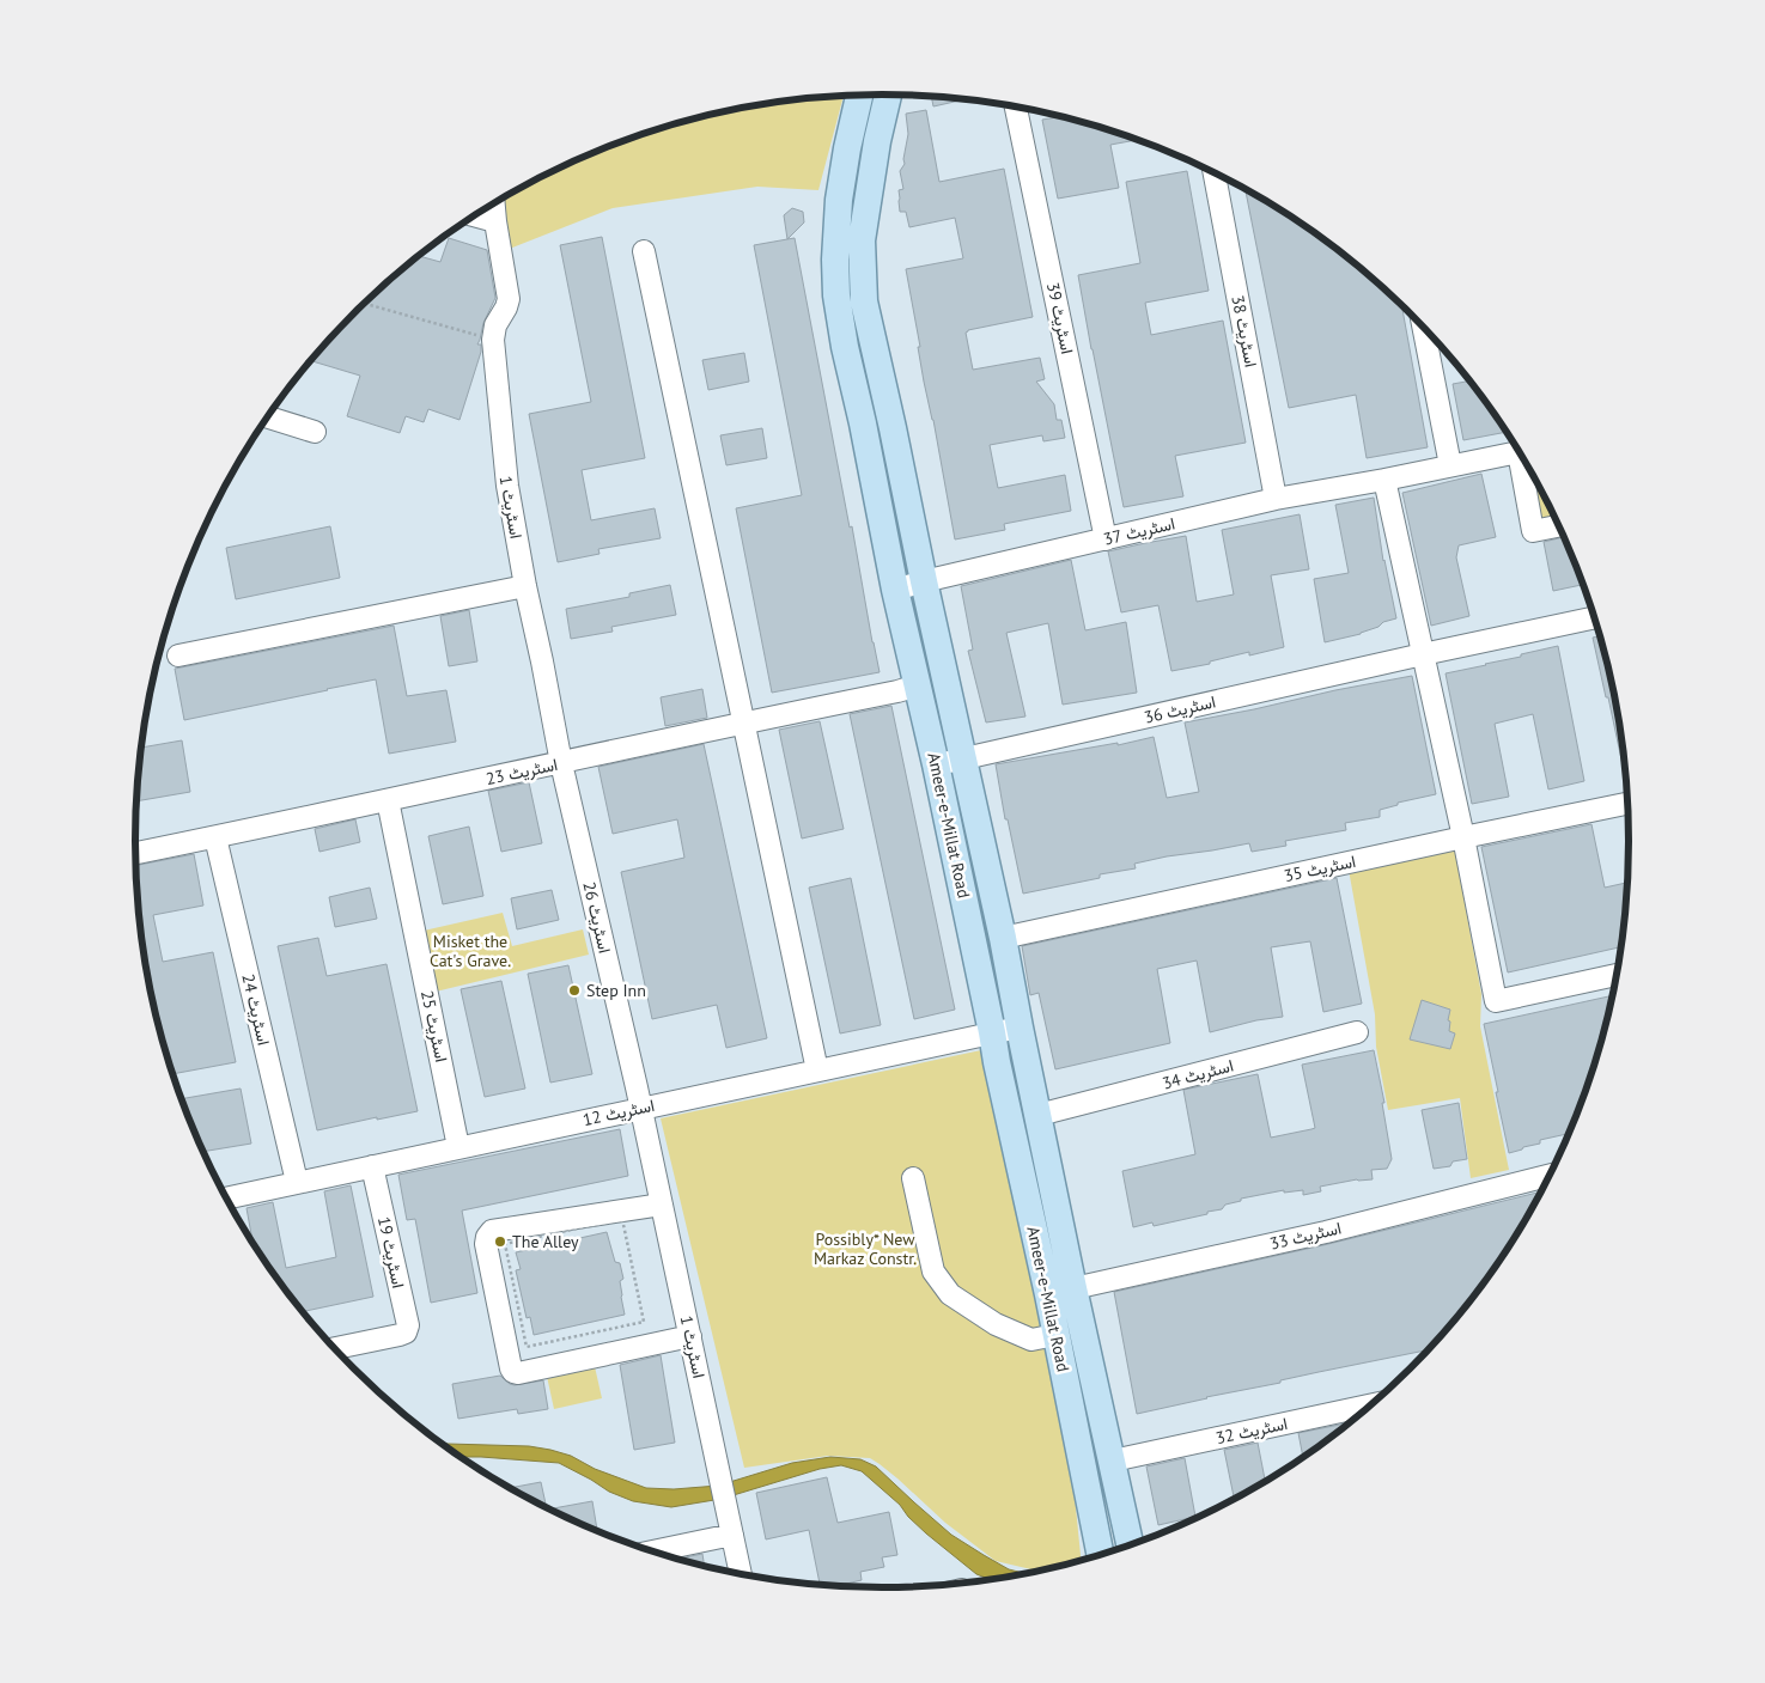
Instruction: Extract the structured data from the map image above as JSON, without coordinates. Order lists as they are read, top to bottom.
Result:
{
  "streets": {
    "main road": ["Ameer-e-Millat Road"],
    "street": [
      "اسٹریٹ 39",
      "اسٹریٹ 38",
      "اسٹریٹ 1",
      "اسٹریٹ 37",
      "اسٹریٹ 36",
      "اسٹریٹ 23",
      "اسٹریٹ 35",
      "اسٹریٹ 26",
      "اسٹریٹ 24",
      "اسٹریٹ 25",
      "اسٹریٹ 34",
      "اسٹریٹ 12",
      "اسٹریٹ 33",
      "اسٹریٹ 19",
      "اسٹریٹ 32"
    ]
  },
  "crossings": [
    ["اسٹریٹ 39", "اسٹریٹ 37"],
    ["اسٹریٹ 38", "اسٹریٹ 37"],
    ["اسٹریٹ 1", "اسٹریٹ 23"],
    ["اسٹریٹ 1", "اسٹریٹ 26"],
    ["اسٹریٹ 1", "اسٹریٹ 12"],
    ["اسٹریٹ 37", "Ameer-e-Millat Road"],
    ["اسٹریٹ 36", "Ameer-e-Millat Road"],
    ["اسٹریٹ 23", "Ameer-e-Millat Road"],
    ["اسٹریٹ 23", "اسٹریٹ 26"],
    ["اسٹریٹ 23", "اسٹریٹ 24"],
    ["اسٹریٹ 23", "اسٹریٹ 25"],
    ["Ameer-e-Millat Road", "اسٹریٹ 35"],
    ["Ameer-e-Millat Road", "اسٹریٹ 34"],
    ["Ameer-e-Millat Road", "اسٹریٹ 12"],
    ["Ameer-e-Millat Road", "اسٹریٹ 33"],
    ["Ameer-e-Millat Road", "اسٹریٹ 32"],
    ["اسٹریٹ 26", "اسٹریٹ 12"],
    ["اسٹریٹ 24", "اسٹریٹ 12"],
    ["اسٹریٹ 25", "اسٹریٹ 12"],
    ["اسٹریٹ 12", "اسٹریٹ 19"]
  ],
  "parks": ["Misket the Cat's Grave.", "Possibly* New Markaz Constr."],
  "places": ["Step Inn", "The Alley"]
}
